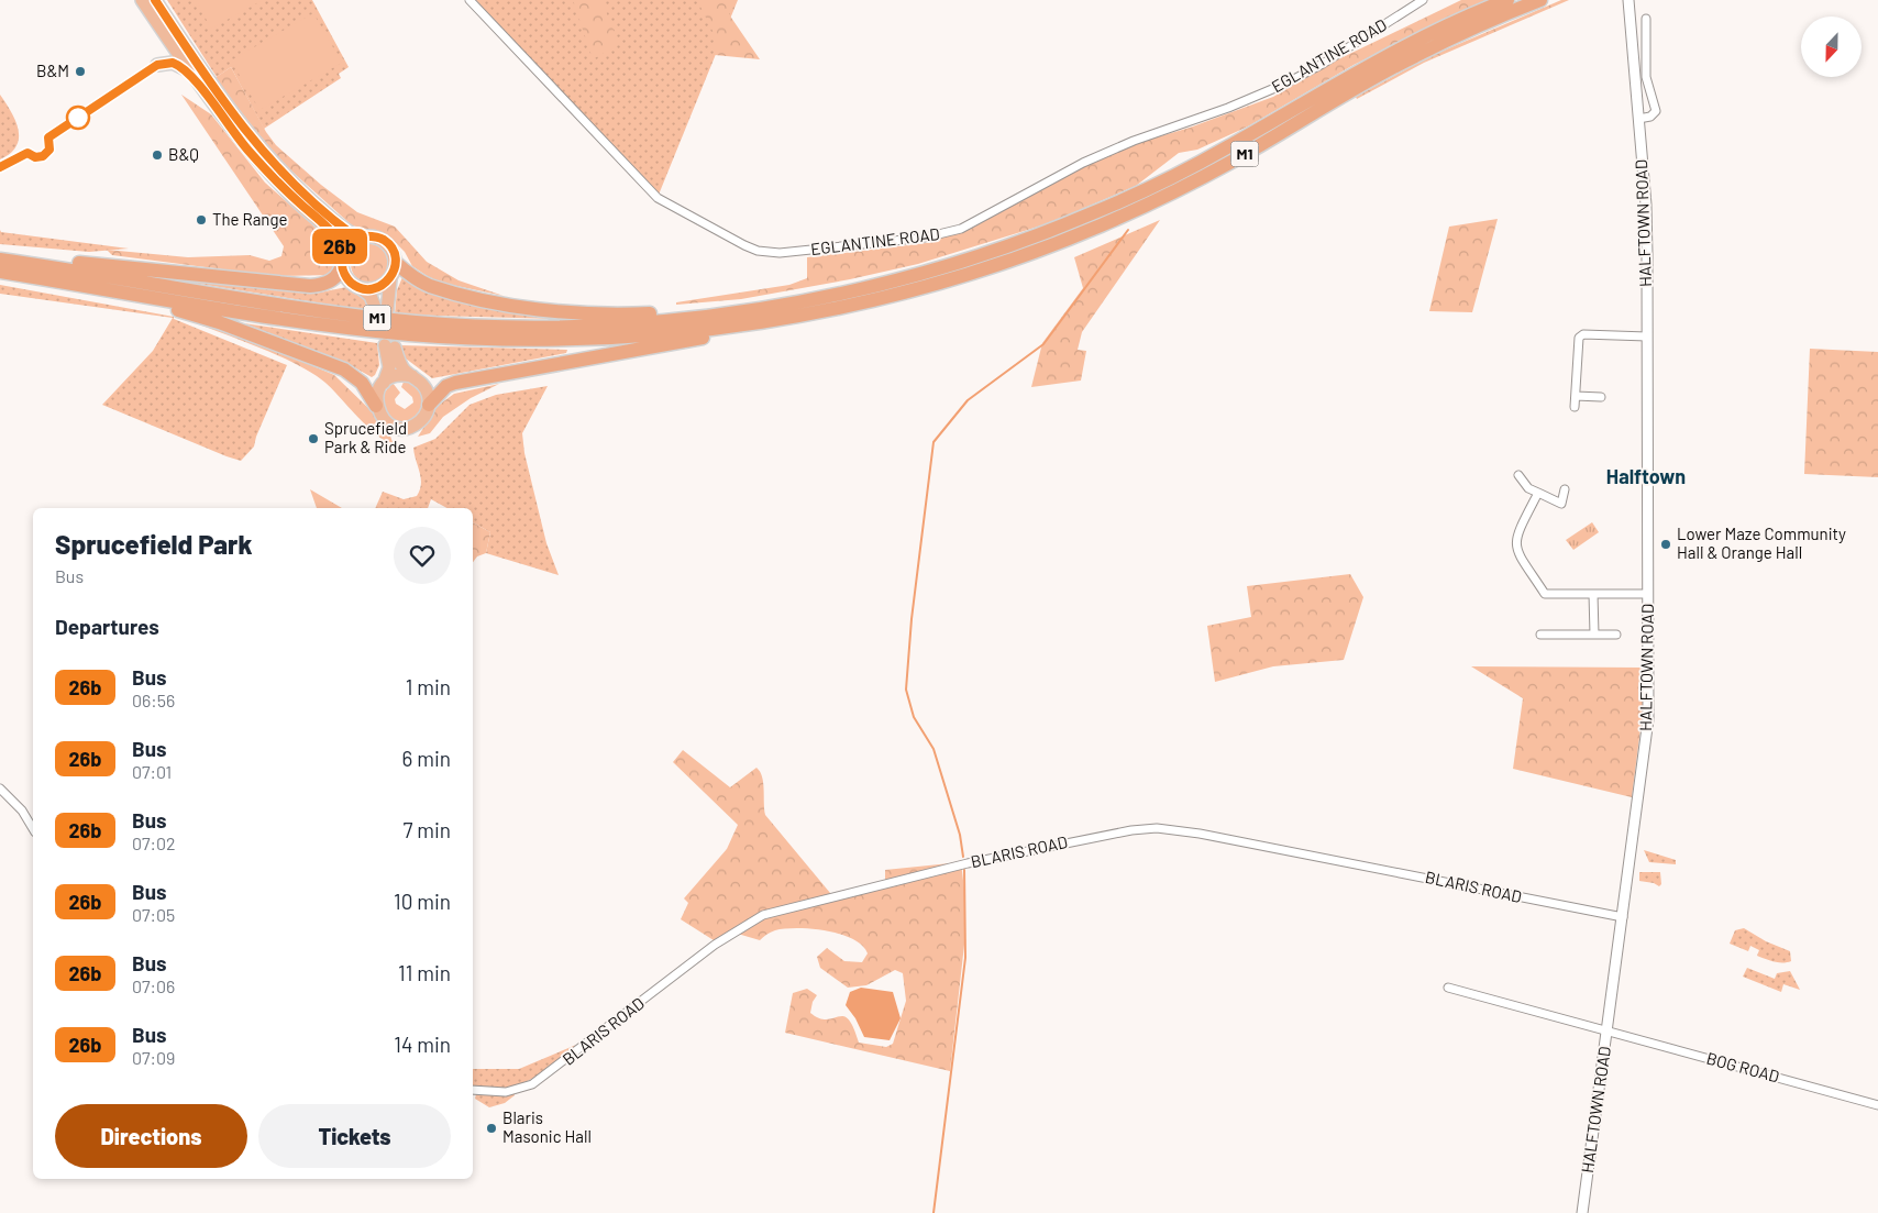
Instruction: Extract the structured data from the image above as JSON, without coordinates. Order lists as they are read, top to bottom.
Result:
{
  "streets": {
    "highway": ["M1"],
    "street": [
      "EGLANTINE ROAD",
      "HALFTOWN ROAD",
      "BLARIS ROAD",
      "BOG ROAD"
    ]
  },
  "crossings": [
    ["HALFTOWN ROAD", "BLARIS ROAD"],
    ["HALFTOWN ROAD", "BOG ROAD"]
  ],
  "districts": ["Halftown"],
  "places": [
    "B&M",
    "B&Q",
    "The Range",
    "Sprucefield Park & Ride",
    "Lower Maze Community Hall & Orange Hall",
    "Blaris Masonic Hall"
  ],
  "lines": ["bus line 26b"],
  "north": "bottom",
  "page": {
    "on_map": "26b",
    "heading": [
      ["Sprucefield Park", "Bus"],
      "Departures"
    ],
    "list": [
      {
        "mark": "26b",
        "name": "Bus",
        "note": "06:56",
        "value": "1 min"
      },
      {
        "mark": "26b",
        "name": "Bus",
        "note": "07:01",
        "value": "6 min"
      },
      {
        "mark": "26b",
        "name": "Bus",
        "note": "07:02",
        "value": "7 min"
      },
      {
        "mark": "26b",
        "name": "Bus",
        "note": "07:05",
        "value": "10 min"
      },
      {
        "mark": "26b",
        "name": "Bus",
        "note": "07:06",
        "value": "11 min"
      },
      {
        "mark": "26b",
        "name": "Bus",
        "note": "07:09",
        "value": "14 min"
      }
    ],
    "buttons": ["Directions", "Tickets"]
  }
}
